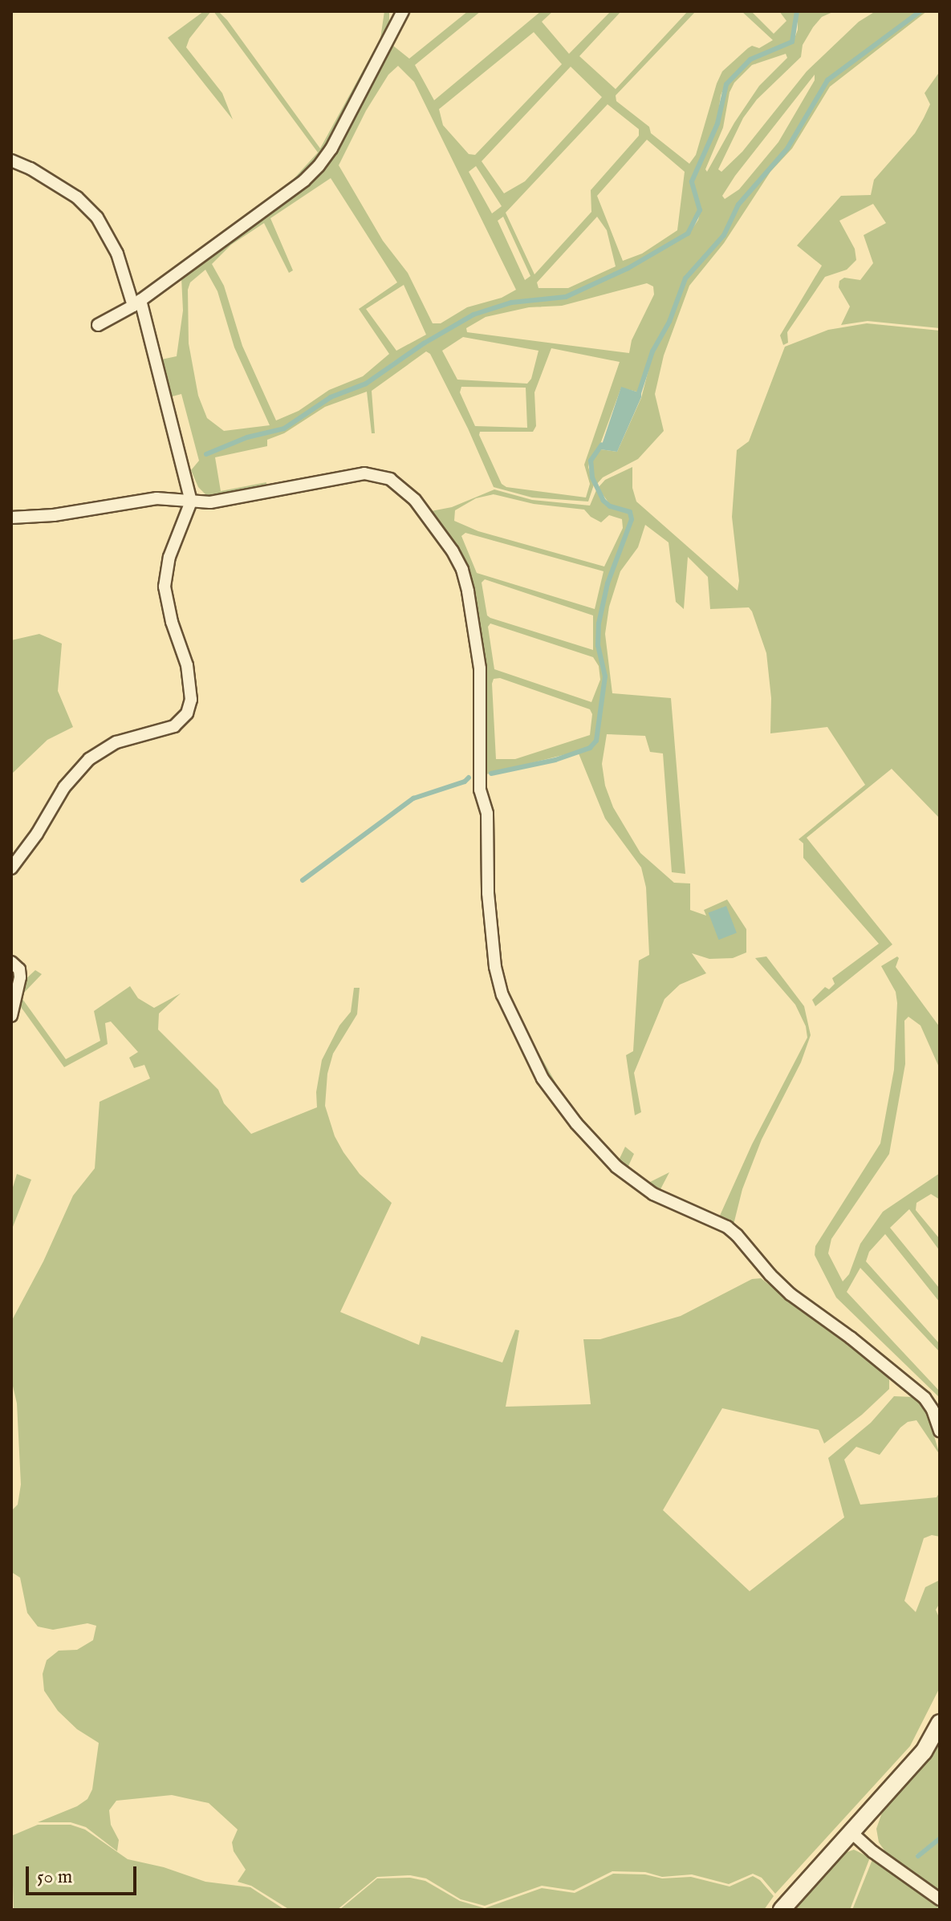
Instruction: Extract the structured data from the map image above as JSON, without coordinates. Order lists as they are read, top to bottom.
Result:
{
  "scale_bar": "50 m"
}
